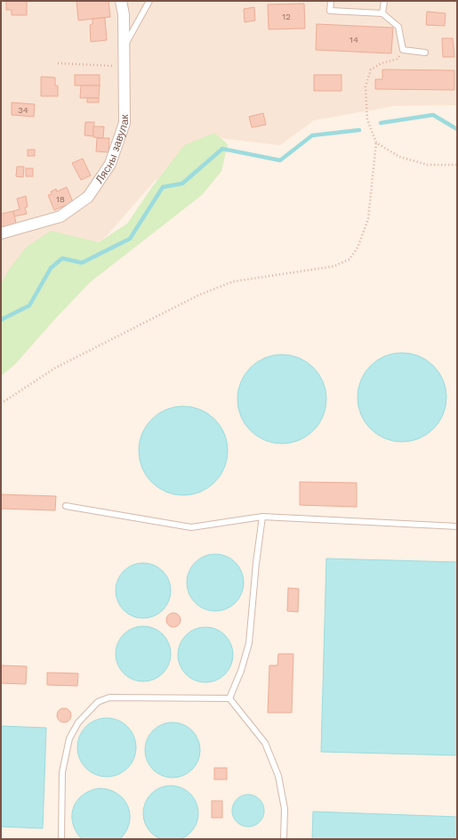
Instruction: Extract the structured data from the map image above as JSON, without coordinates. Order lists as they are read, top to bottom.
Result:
{
  "streets": {
    "street": ["Лясны завулак"]
  },
  "house_numbers": [
    "12",
    "14",
    "34",
    "18"
  ]
}
